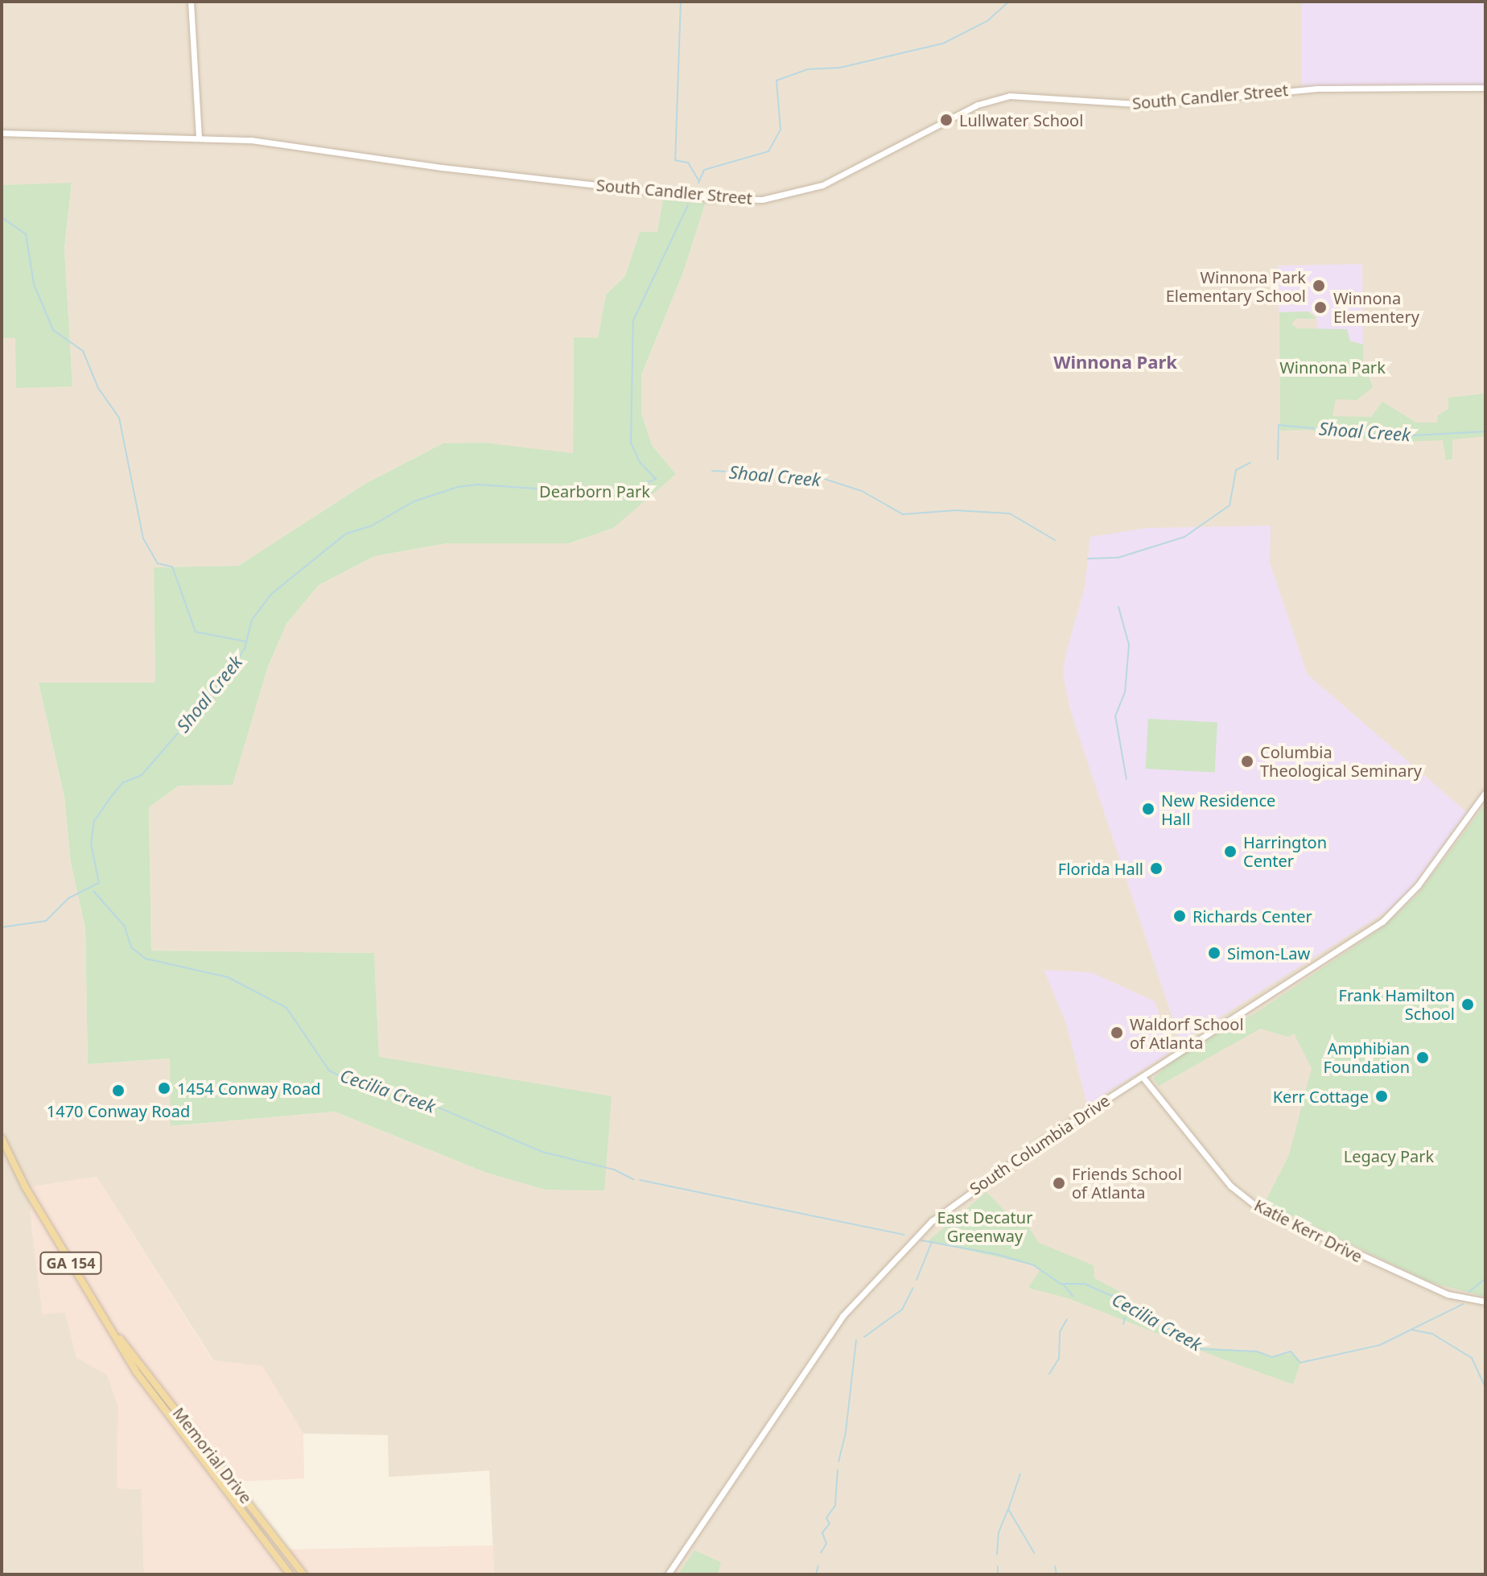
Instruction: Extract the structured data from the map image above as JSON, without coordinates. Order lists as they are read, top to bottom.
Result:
{
  "streets": {
    "main road": [
      "South Candler Street",
      "South Columbia Drive",
      "Katie Kerr Drive",
      "GA 154",
      "Memorial Drive"
    ]
  },
  "crossings": [
    ["South Columbia Drive", "Katie Kerr Drive"]
  ],
  "districts": ["Winnona Park"],
  "water": ["Shoal Creek", "Cecilia Creek"],
  "parks": [
    "Winnona Park",
    "Dearborn Park",
    "Legacy Park",
    "East Decatur Greenway"
  ],
  "places": [
    "Lullwater School",
    "Winnona Park Elementary School",
    "Winnona Elementery",
    "Columbia Theological Seminary",
    "New Residence Hall",
    "Harrington Center",
    "Florida Hall",
    "Richards Center",
    "Simon-Law",
    "Frank Hamilton School",
    "Waldorf School of Atlanta",
    "Amphibian Foundation",
    "1454 Conway Road",
    "1470 Conway Road",
    "Kerr Cottage",
    "Friends School of Atlanta"
  ]
}
